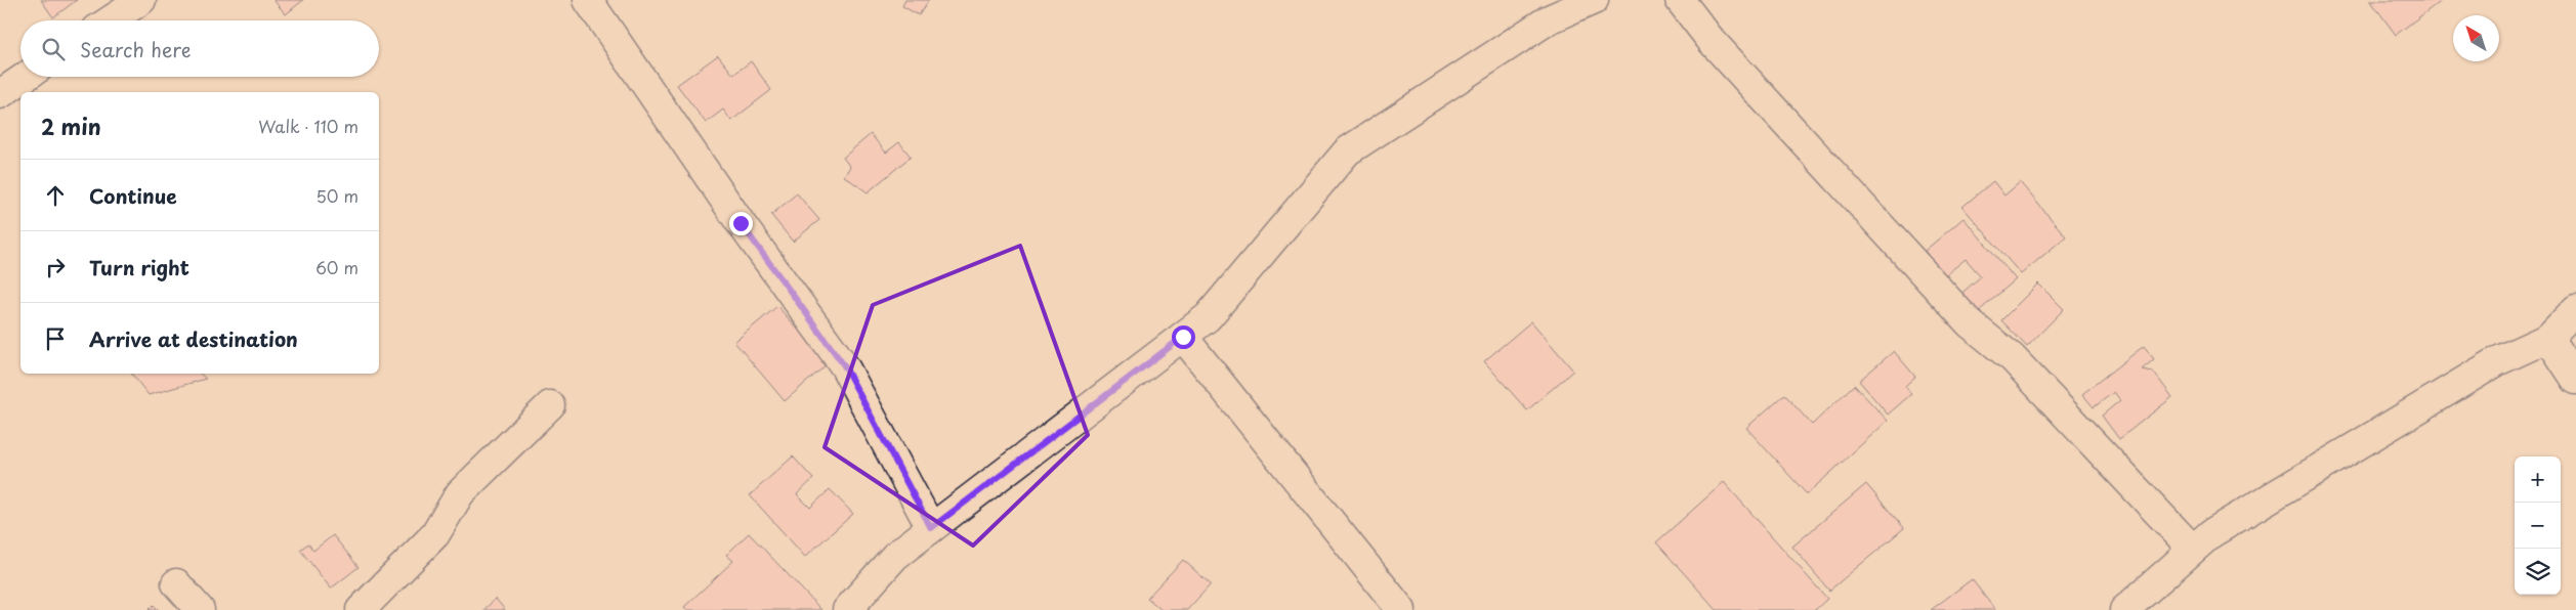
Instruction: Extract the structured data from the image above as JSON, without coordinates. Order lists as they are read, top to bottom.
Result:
{
  "north": "top left",
  "page": {
    "search": "Search here",
    "heading": ["2 min", "Walk · 110 m"],
    "list": [
      ["Continue", "50 m"],
      ["Turn right", "60 m"],
      "Arrive at destination"
    ],
    "map_buttons": ["+", "−"]
  }
}
